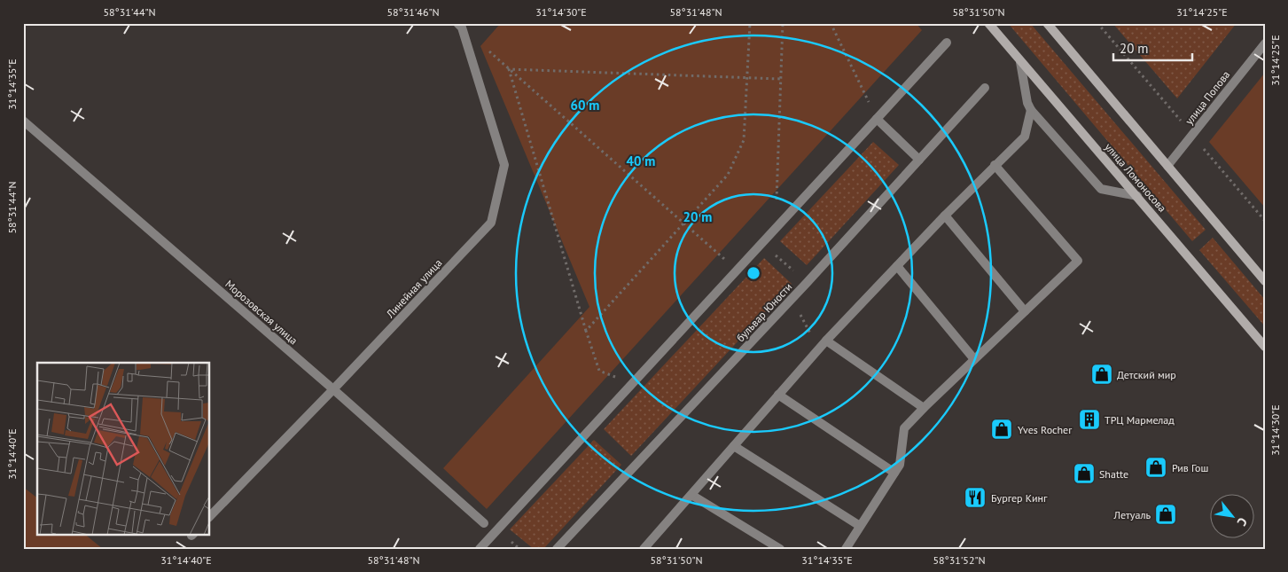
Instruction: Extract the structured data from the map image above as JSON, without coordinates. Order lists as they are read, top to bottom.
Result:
{
  "streets": {
    "main road": ["улица Ломоносова"],
    "street": [
      "улица Попова",
      "Линейная улица",
      "Морозовская улица",
      "бульвар Юности"
    ]
  },
  "crossings": [
    ["Линейная улица", "Морозовская улица"]
  ],
  "places": {
    "shop": [
      "Детский мир",
      "Yves Rocher",
      "Рив Гош",
      "Shatte",
      "Летуаль"
    ],
    "building": ["ТРЦ Мармелад"],
    "restaurant": ["Бургер Кинг"]
  },
  "scale_bar": "20 m",
  "north": "bottom right",
  "coordinates": [
    "58°31'44\"N",
    "58°31'46\"N",
    "31°14'30\"E",
    "58°31'48\"N",
    "58°31'50\"N",
    "31°14'25\"E",
    "31°14'35\"E",
    "31°14'40\"E",
    "58°31'52\"N"
  ],
  "rings": ["60 m", "40 m", "20 m"]
}
